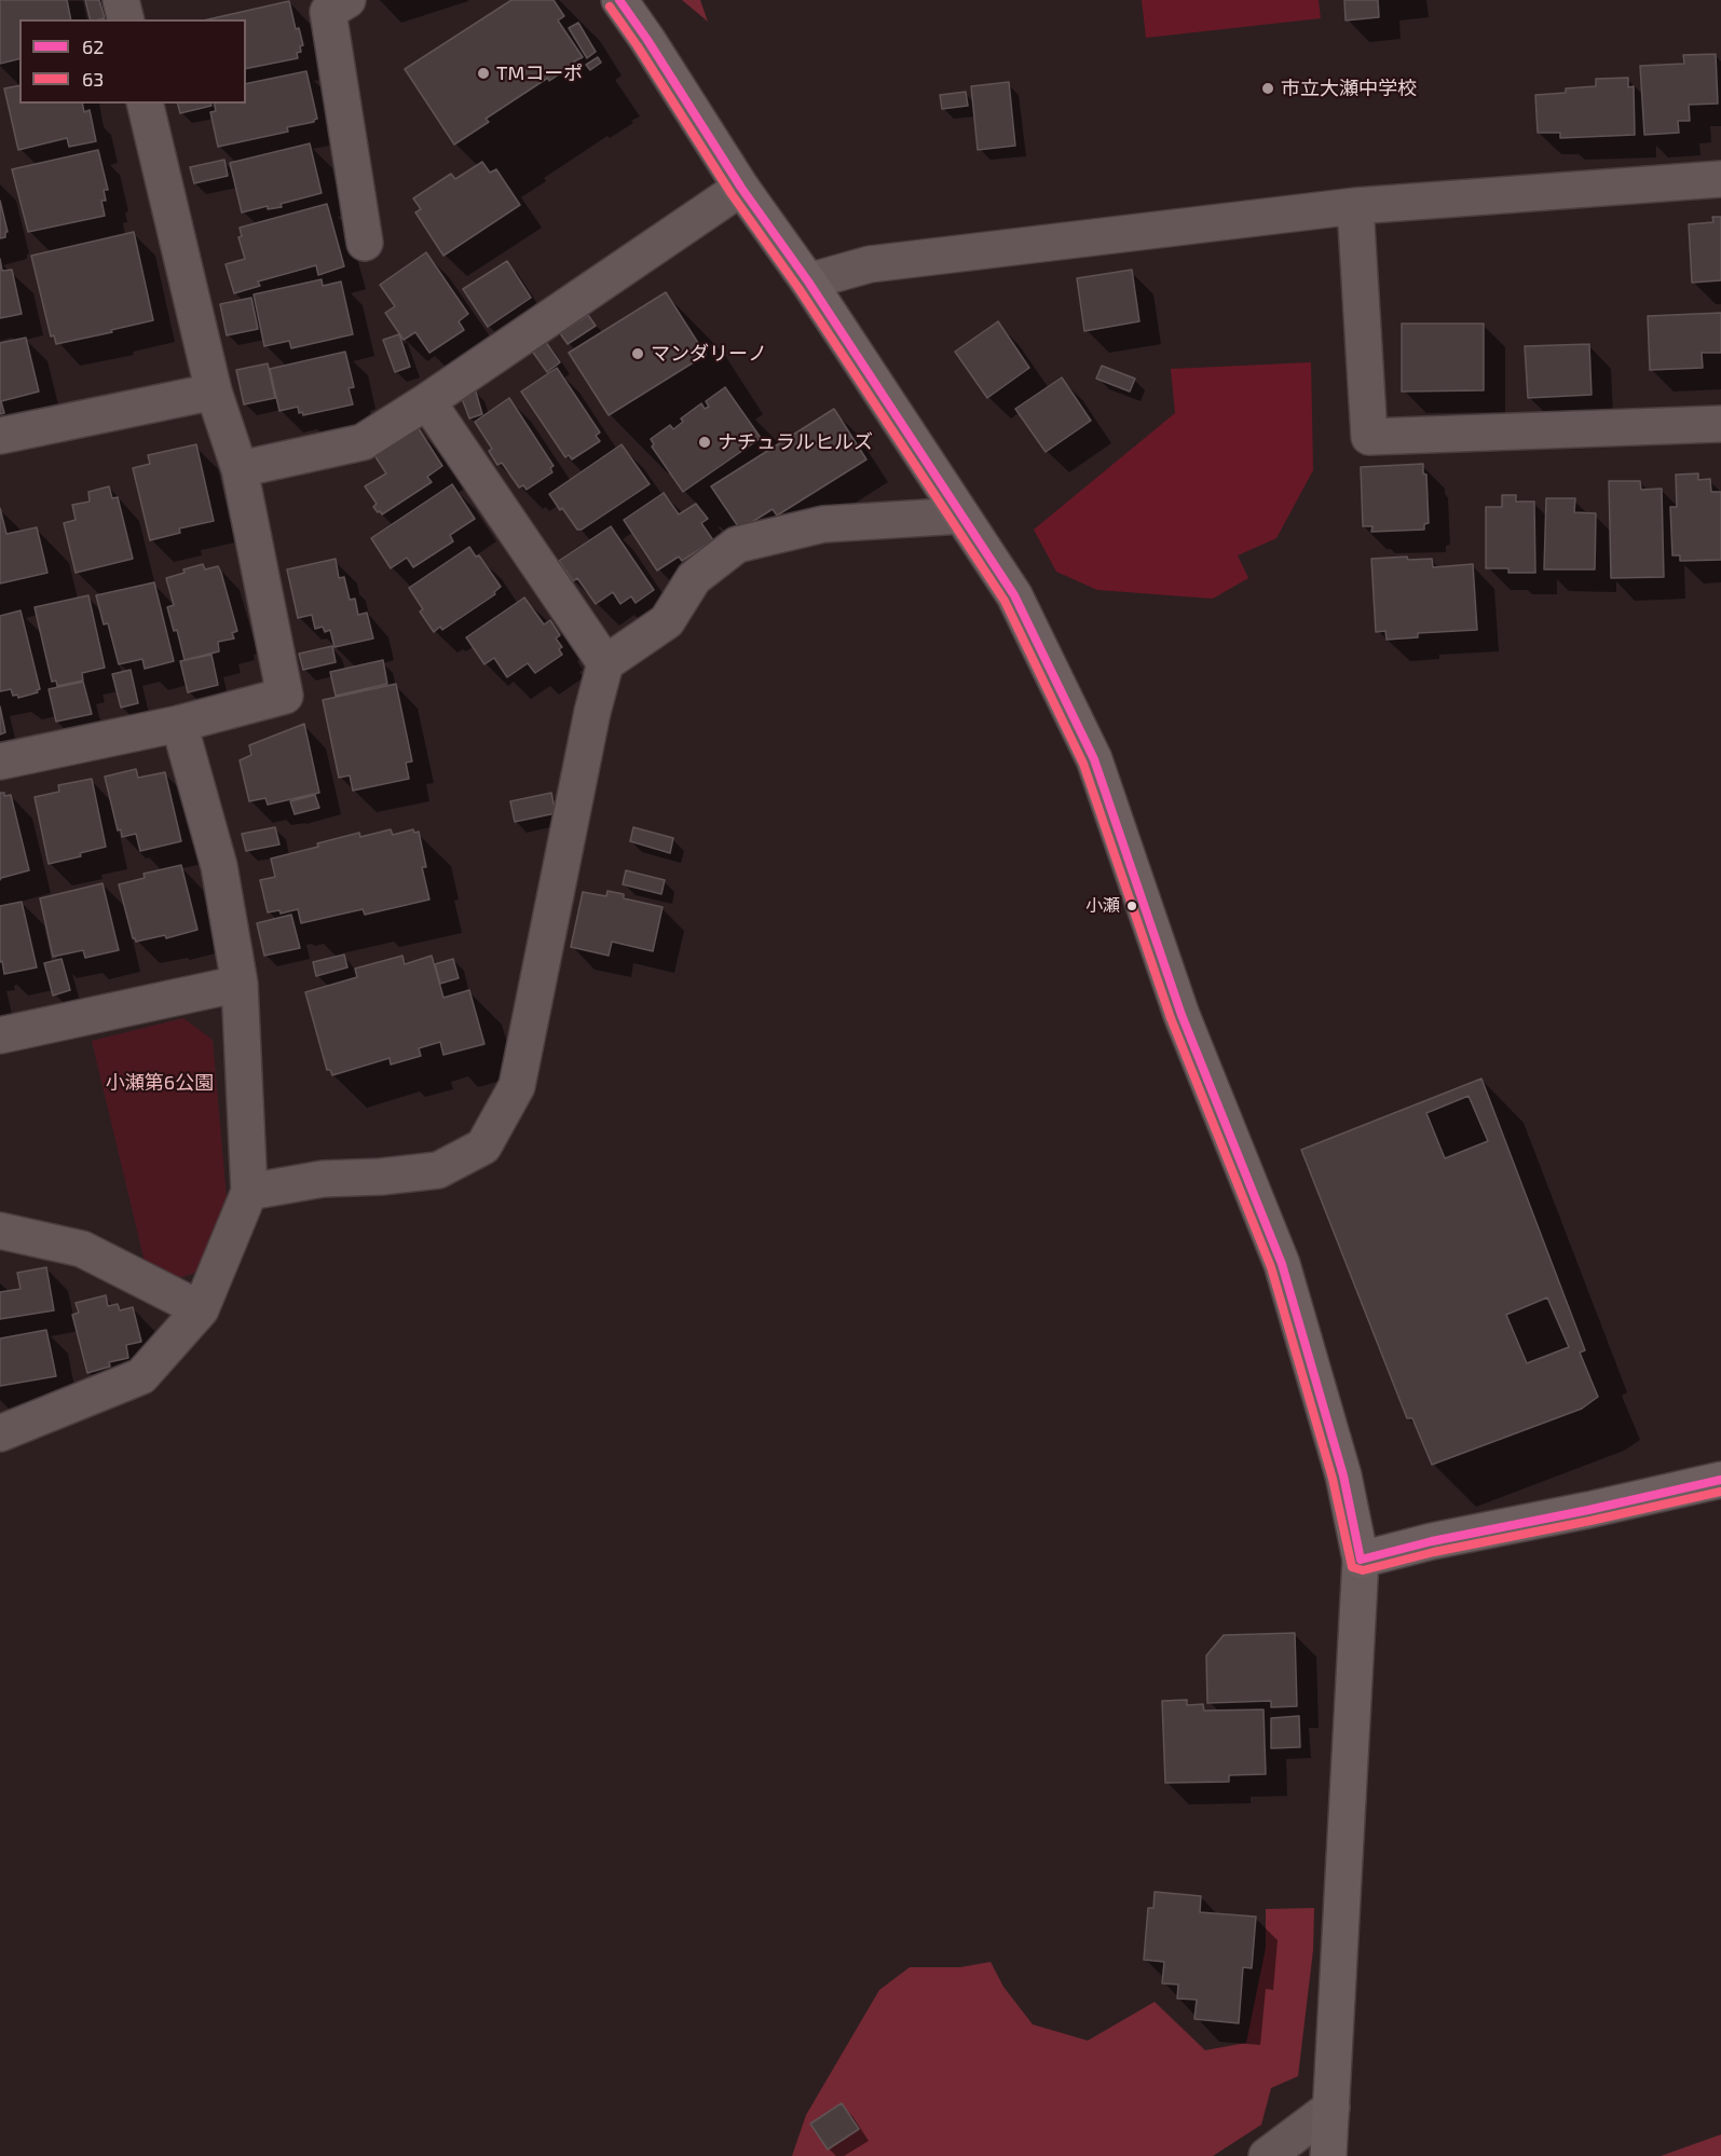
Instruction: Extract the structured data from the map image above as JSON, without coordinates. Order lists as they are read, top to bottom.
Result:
{
  "parks": ["小瀬第6公園"],
  "places": [
    "TMコーポ",
    "市立大瀬中学校",
    "マンダリーノ",
    "ナチュラルヒルズ",
    "小瀬"
  ],
  "lines": ["transit line 62", "transit line 63"],
  "legend": ["62", "63"]
}
